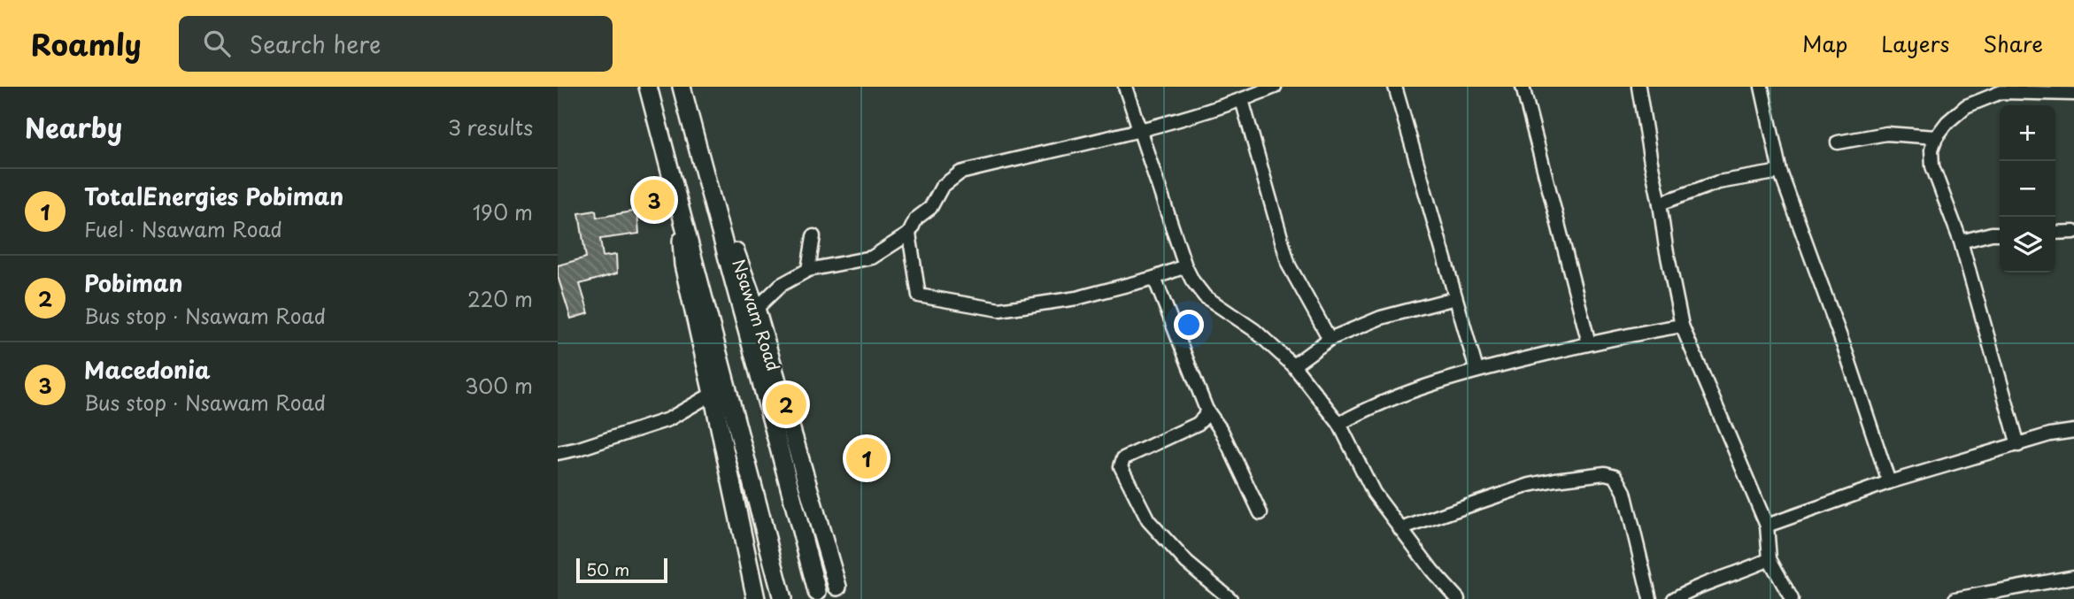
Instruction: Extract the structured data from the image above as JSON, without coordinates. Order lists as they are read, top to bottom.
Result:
{
  "streets": {
    "highway": ["Nsawam Road"]
  },
  "scale_bar": "50 m",
  "page": {
    "header": "Roamly",
    "search": "Search here",
    "nav": ["Map", "Layers", "Share"],
    "heading": ["Nearby", "3 results"],
    "map_buttons": ["+", "−"],
    "list": [
      {
        "mark": "1",
        "name": "TotalEnergies Pobiman",
        "note": "Fuel · Nsawam Road",
        "value": "190 m"
      },
      {
        "mark": "2",
        "name": "Pobiman",
        "note": "Bus stop · Nsawam Road",
        "value": "220 m"
      },
      {
        "mark": "3",
        "name": "Macedonia",
        "note": "Bus stop · Nsawam Road",
        "value": "300 m"
      }
    ],
    "pins": ["3", "2", "1"],
    "scale": "50 m"
  }
}
